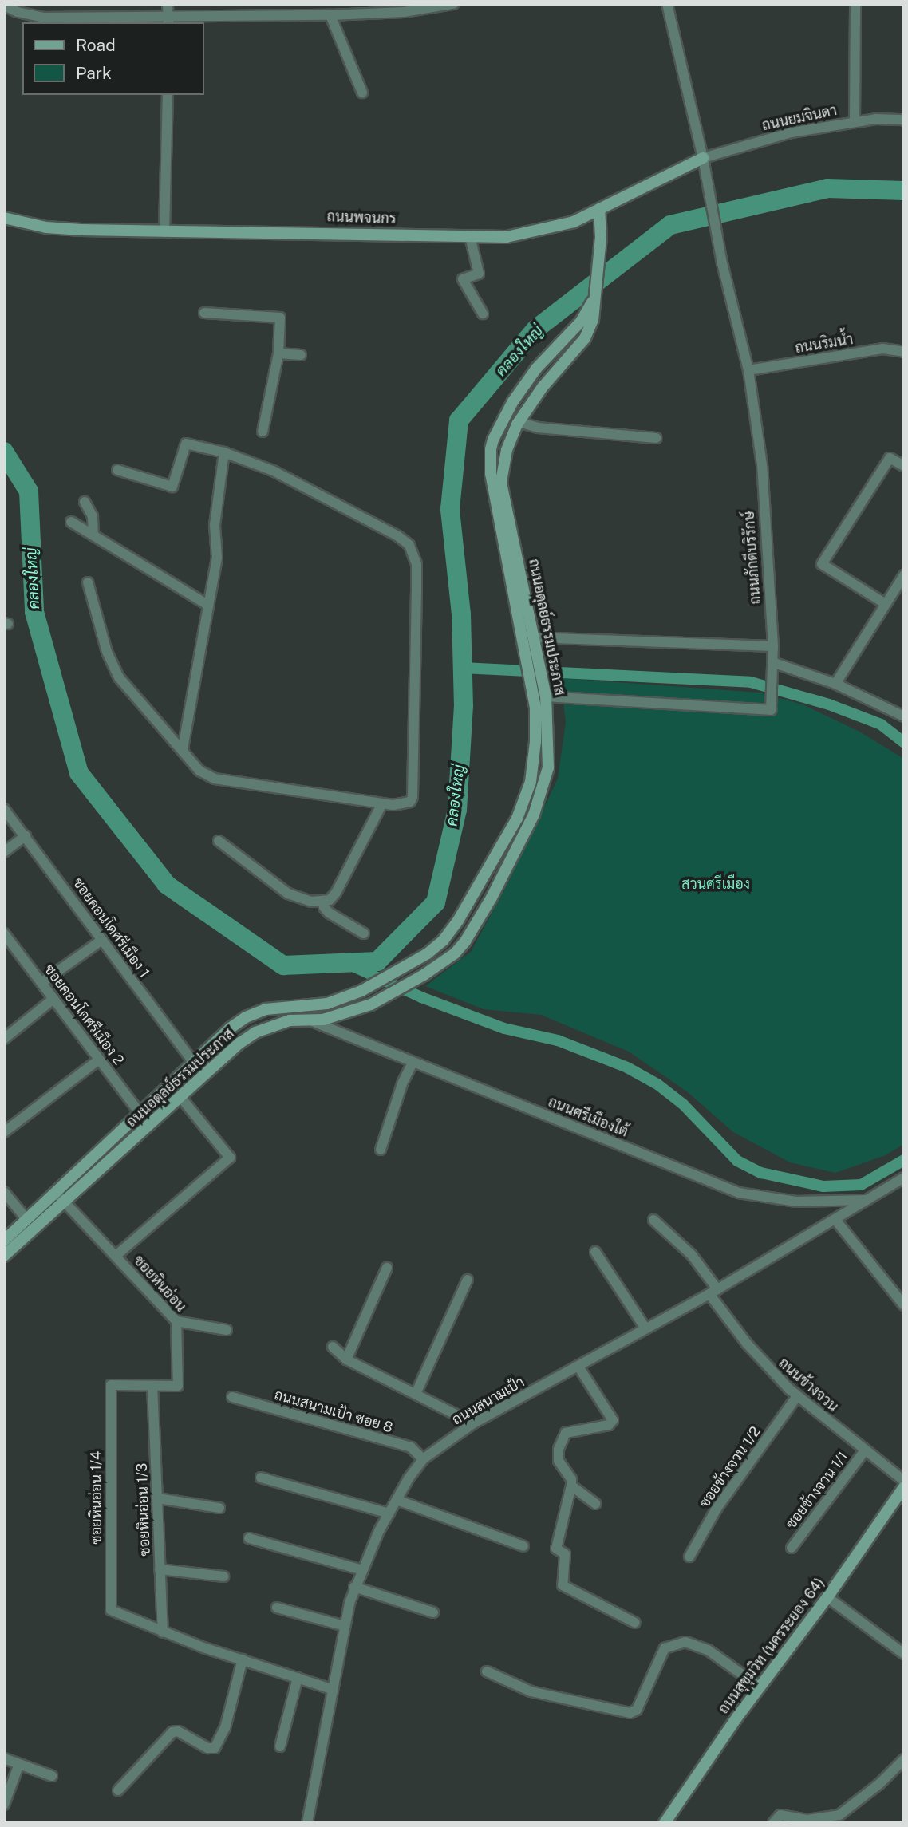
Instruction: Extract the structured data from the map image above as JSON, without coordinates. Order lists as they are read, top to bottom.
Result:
{
  "streets": {
    "street": [
      "ถนนยมจินดา",
      "ถนนพจนกร",
      "ถนนริมน้ำ",
      "ถนนภักดีบริรักษ์",
      "ถนนอดุลย์ธรรมประภาส",
      "ซอยคอนโดศรีเมือง 1",
      "ซอยคอนโดศรีเมือง 2",
      "ถนนศรีเมืองใต้",
      "ซอยหินอ่อน",
      "ถนนข้างจวน",
      "ถนนสนามเป้า",
      "ถนนสนามเป้า ซอย 8",
      "ซอยข้างจวน 1/2",
      "ซอยข้างจวน 1/1",
      "ซอยหินอ่อน 1/4",
      "ซอยหินอ่อน 1/3",
      "ถนนสุขุมวิท (นครระยอง 64)"
    ]
  },
  "crossings": [
    ["ถนนยมจินดา", "ถนนพจนกร"],
    ["ถนนยมจินดา", "ถนนภักดีบริรักษ์"],
    ["ถนนพจนกร", "ถนนภักดีบริรักษ์"],
    ["ถนนพจนกร", "ถนนอดุลย์ธรรมประภาส"],
    ["ถนนริมน้ำ", "ถนนภักดีบริรักษ์"],
    ["ถนนภักดีบริรักษ์", "ถนนอดุลย์ธรรมประภาส"],
    ["ถนนอดุลย์ธรรมประภาส", "ซอยคอนโดศรีเมือง 1"],
    ["ถนนอดุลย์ธรรมประภาส", "ซอยคอนโดศรีเมือง 2"],
    ["ถนนอดุลย์ธรรมประภาส", "ถนนศรีเมืองใต้"],
    ["ถนนอดุลย์ธรรมประภาส", "ซอยหินอ่อน"],
    ["ถนนศรีเมืองใต้", "ถนนสนามเป้า"],
    ["ซอยหินอ่อน", "ซอยหินอ่อน 1/4"],
    ["ซอยหินอ่อน", "ซอยหินอ่อน 1/3"],
    ["ถนนข้างจวน", "ถนนสนามเป้า"],
    ["ถนนข้างจวน", "ซอยข้างจวน 1/2"],
    ["ถนนข้างจวน", "ซอยข้างจวน 1/1"],
    ["ถนนสนามเป้า", "ถนนสนามเป้า ซอย 8"],
    ["ซอยหินอ่อน 1/4", "ซอยหินอ่อน 1/3"]
  ],
  "water": ["คลองใหญ่"],
  "parks": ["สวนศรีเมือง"],
  "legend": ["Road", "Park"]
}
